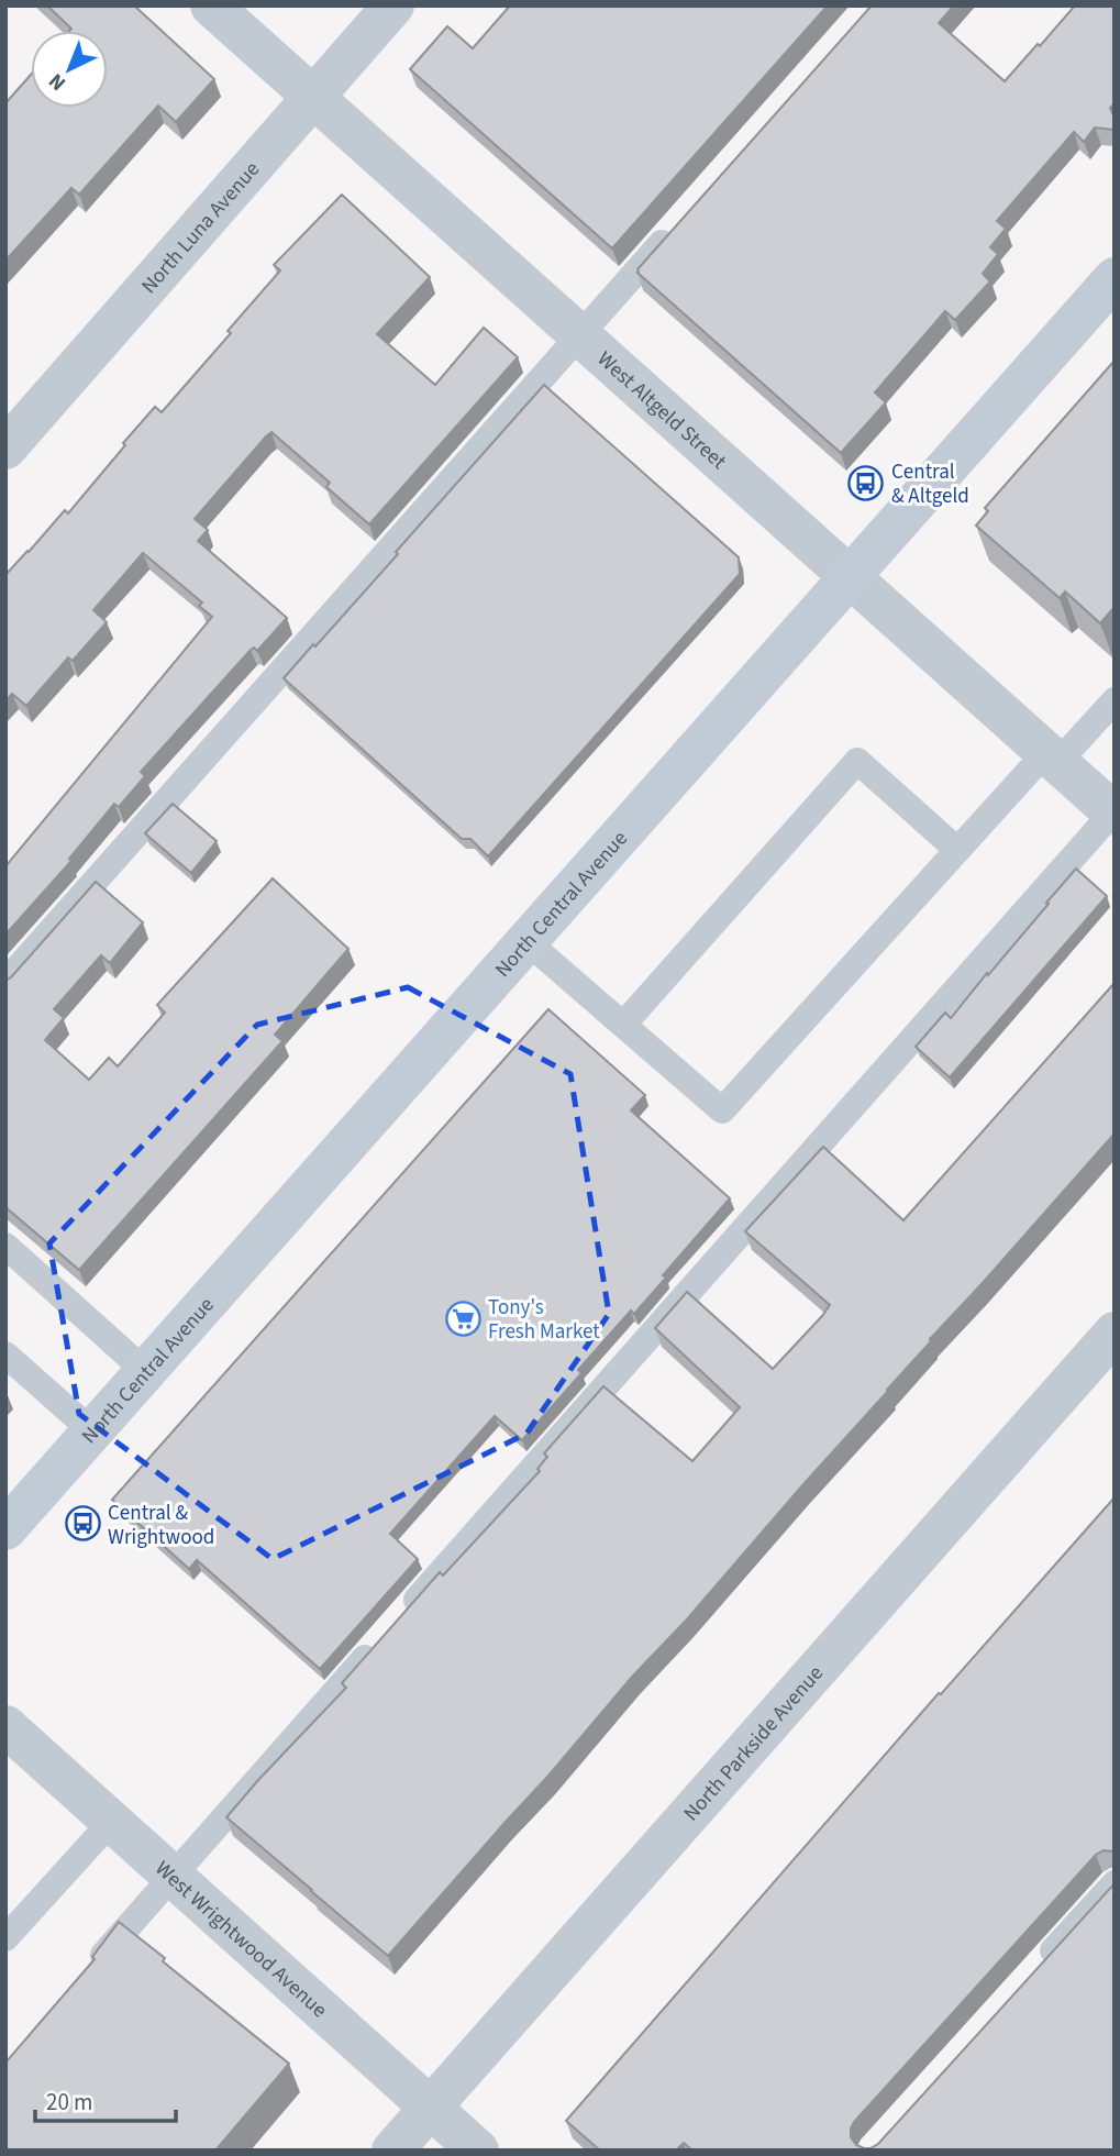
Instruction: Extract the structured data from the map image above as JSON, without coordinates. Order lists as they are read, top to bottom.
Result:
{
  "streets": {
    "street": [
      "North Luna Avenue",
      "West Altgeld Street",
      "North Central Avenue",
      "North Parkside Avenue",
      "West Wrightwood Avenue"
    ]
  },
  "crossings": [
    ["North Luna Avenue", "West Altgeld Street"],
    ["West Altgeld Street", "North Central Avenue"],
    ["North Parkside Avenue", "West Wrightwood Avenue"]
  ],
  "places": {
    "bus stop": ["Central & Altgeld", "Central & Wrightwood"],
    "supermarket": ["Tony's Fresh Market"]
  },
  "scale_bar": "20 m",
  "north": "bottom left"
}
